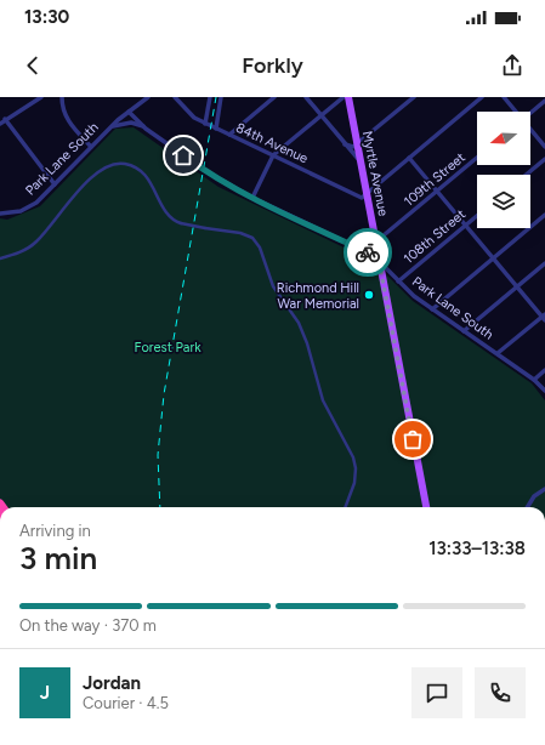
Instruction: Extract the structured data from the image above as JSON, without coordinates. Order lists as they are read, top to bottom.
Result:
{
  "streets": {
    "main road": ["Myrtle Avenue"],
    "street": [
      "84th Avenue",
      "Park Lane South",
      "109th Street",
      "108th Street"
    ]
  },
  "crossings": [
    ["84th Avenue", "Myrtle Avenue"],
    ["Park Lane South", "Myrtle Avenue"],
    ["Park Lane South", "108th Street"],
    ["Myrtle Avenue", "109th Street"]
  ],
  "parks": ["Forest Park"],
  "places": ["Richmond Hill War Memorial"],
  "north": "left",
  "page": {
    "status": "13:30",
    "header": "Forkly",
    "heading": ["3 min", "Arriving in", "13:33–13:38"],
    "panel": ["Jordan", "Courier · 4.5"],
    "bar": "On the way · 370 m",
    "round": "J"
  }
}
